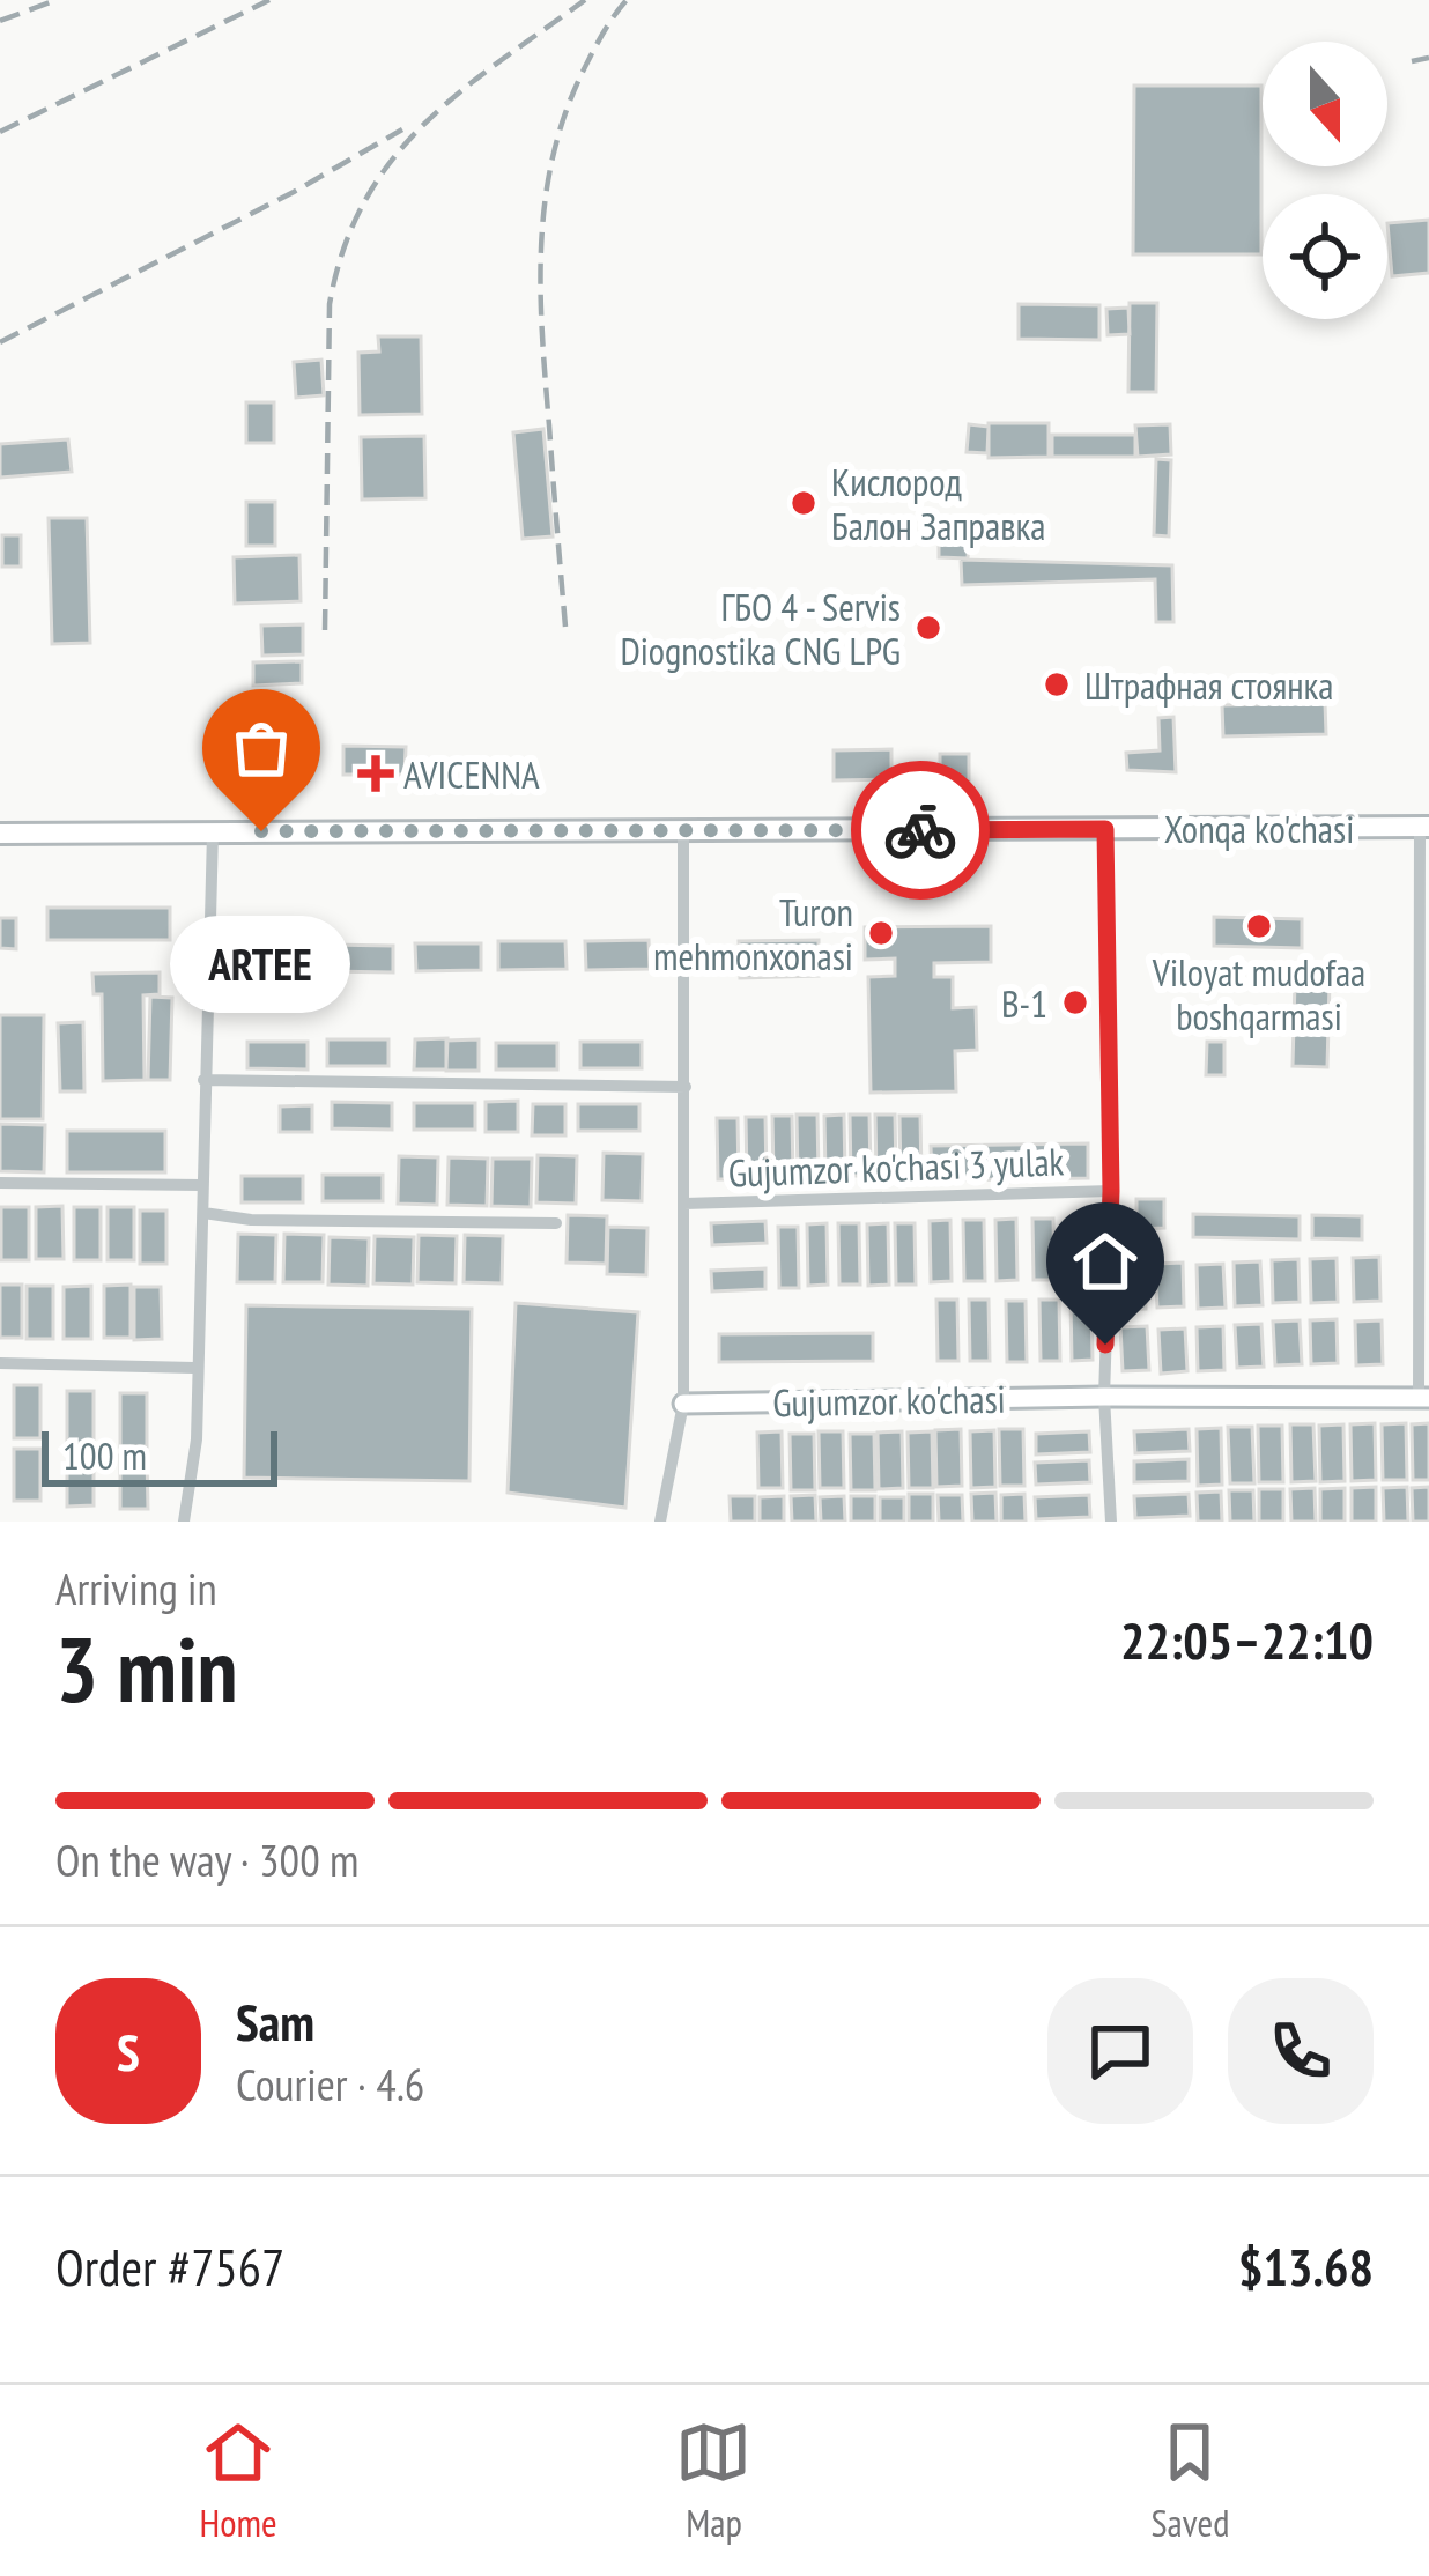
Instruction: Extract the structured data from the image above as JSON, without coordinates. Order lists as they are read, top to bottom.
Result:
{
  "streets": {
    "main road": ["Xonqa ko'chasi"],
    "street": ["Gujumzor ko'chasi 3 yulak", "Gujumzor ko'chasi"]
  },
  "crossings": [
    ["Xonqa ko'chasi", "Gujumzor ko'chasi"]
  ],
  "places": {
    "other": [
      "Кислород Балон Заправка",
      "ГБО 4 - Servis Diognostika CNG LPG",
      "Штрафная стоянка",
      "ARTEE",
      "Viloyat mudofaa boshqarmasi",
      "Turon mehmonxonasi",
      "В-1"
    ],
    "health": ["AVICENNA"]
  },
  "scale_bar": "100 m",
  "north": "bottom",
  "page": {
    "bubble": "ARTEE",
    "scale": "100 m",
    "heading": ["3 min", "Arriving in", "22:05–22:10"],
    "panel": [
      "Sam",
      "Courier · 4.6",
      "Order #7567",
      "$13.68"
    ],
    "bar": "On the way · 300 m",
    "round": "S",
    "tabs": ["Home", "Map", "Saved"]
  }
}
